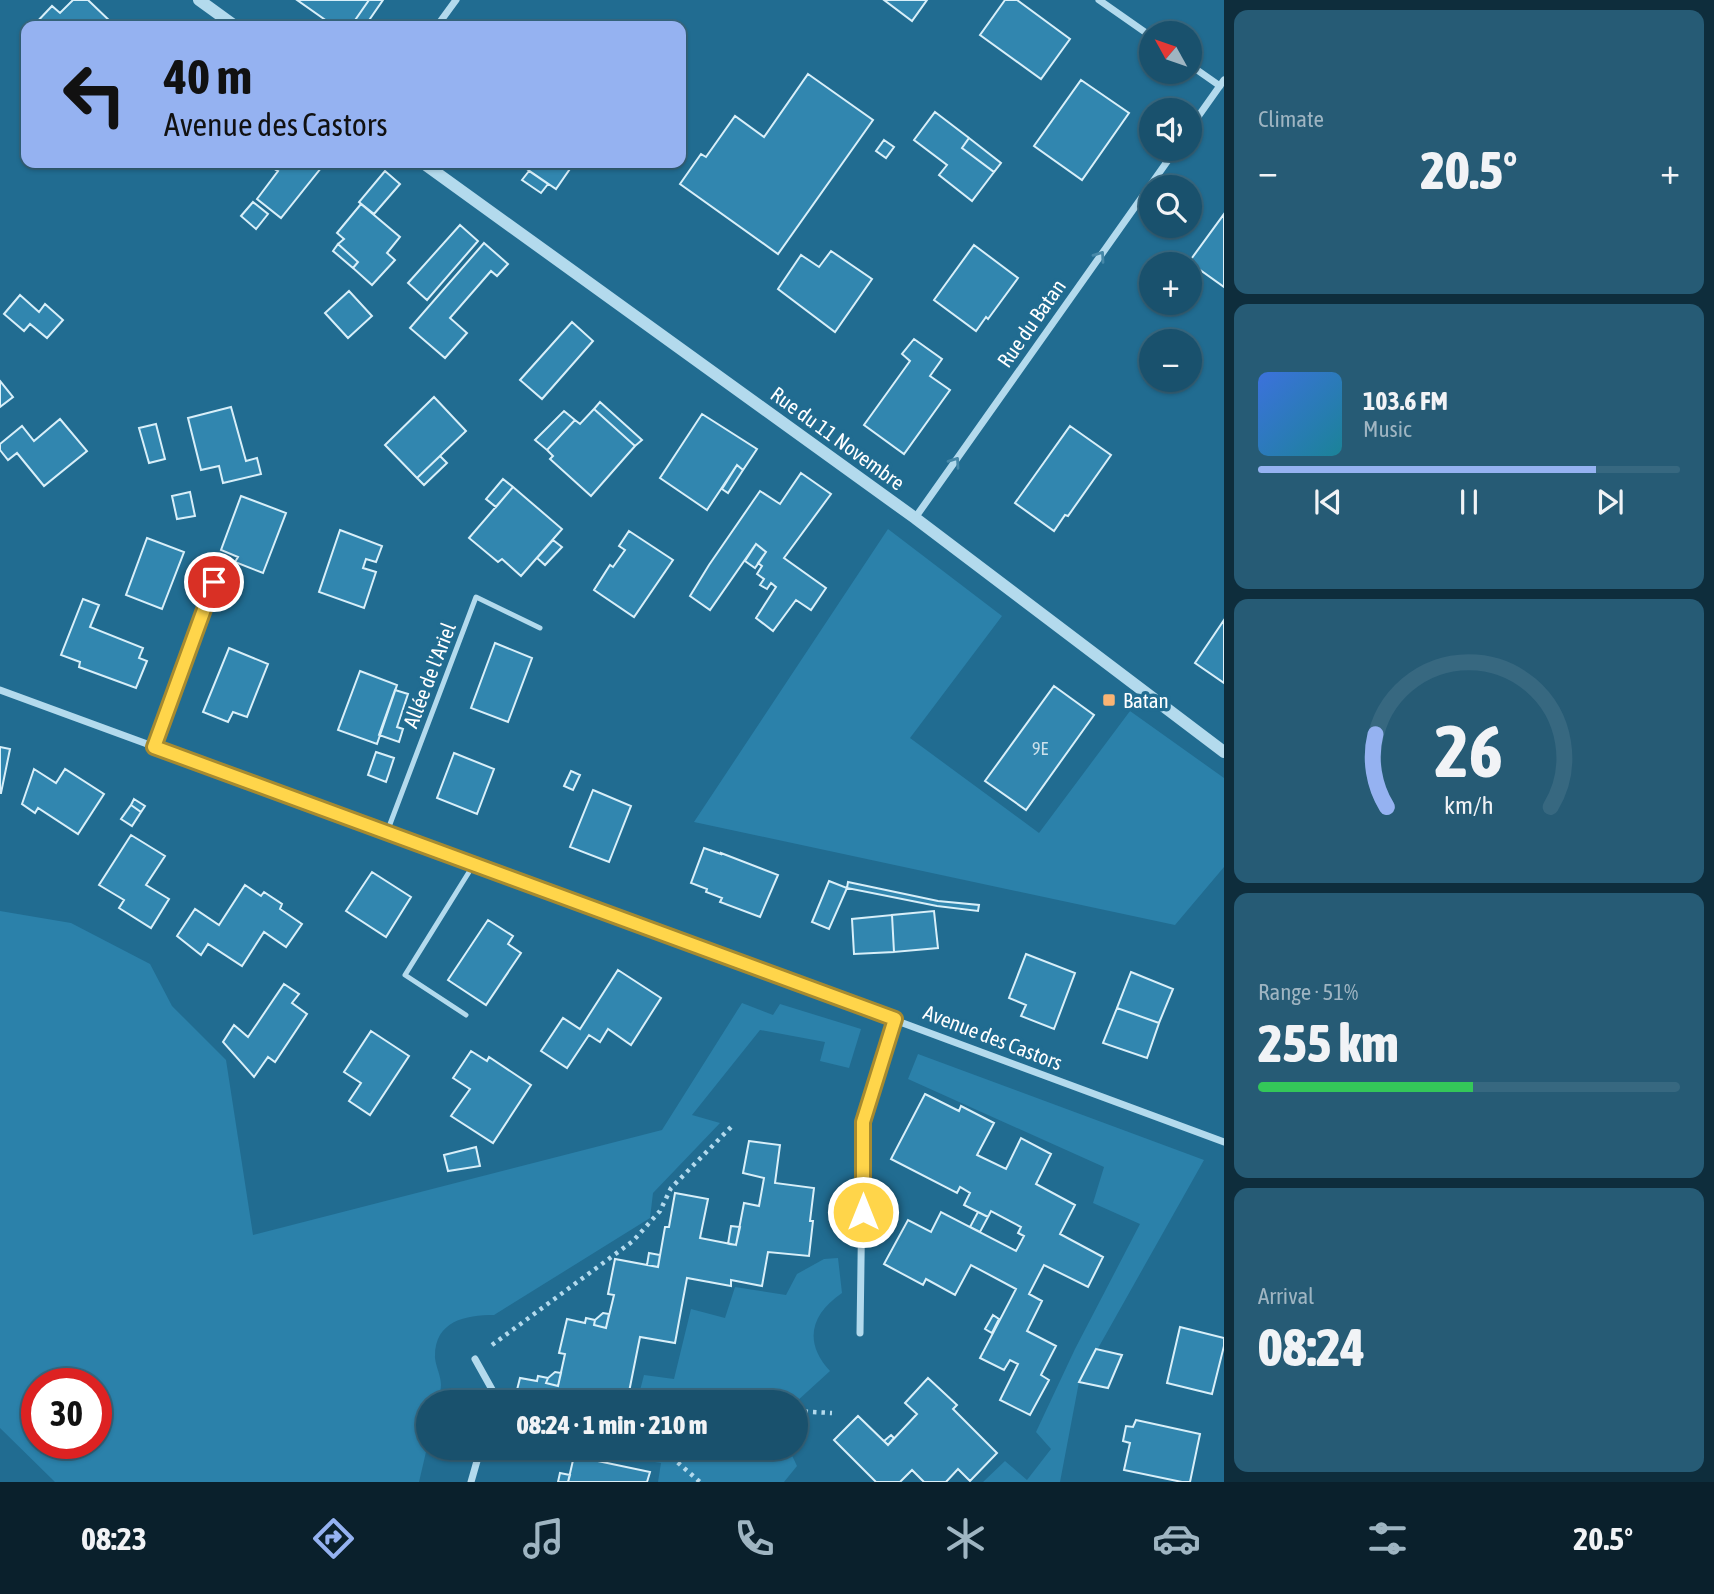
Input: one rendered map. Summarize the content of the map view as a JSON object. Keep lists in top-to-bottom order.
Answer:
{
  "streets": {
    "street": ["Rue du Batan", "Rue du 11 Novembre", "Avenue des Castors"],
    "lane": ["Allée de l'Ariel"]
  },
  "crossings": [
    ["Rue du Batan", "Rue du 11 Novembre"],
    ["Allée de l'Ariel", "Avenue des Castors"]
  ],
  "one_way": ["Rue du Batan"],
  "places": {
    "transit": ["Batan"]
  },
  "house_numbers": ["9E"],
  "north": "top left",
  "page": {
    "tile": [
      "Climate",
      ["Range · 51%", "255 km"],
      ["Arrival", "08:24"]
    ],
    "map_buttons": ["+", "−"],
    "turn": ["40 m", "Avenue des Castors"],
    "heat": ["−", "20.5°", "+"],
    "song": ["103.6 FM", "Music"],
    "limit": "30",
    "trip": "08:24 · 1 min · 210 m",
    "tabs": ["08:23", "20.5°"],
    "gauge": ["26", "km/h"]
  }
}
